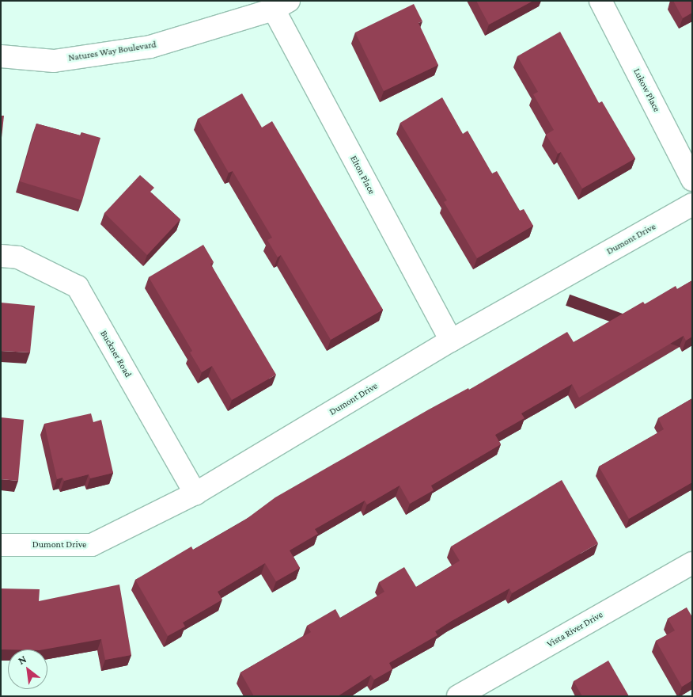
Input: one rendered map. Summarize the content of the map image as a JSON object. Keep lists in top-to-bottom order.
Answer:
{
  "streets": {
    "street": [
      "Natures Way Boulevard",
      "Lukow Place",
      "Elton Place",
      "Dumont Drive",
      "Buckner Road",
      "Vista River Drive"
    ]
  },
  "crossings": [
    ["Natures Way Boulevard", "Elton Place"],
    ["Elton Place", "Dumont Drive"],
    ["Dumont Drive", "Buckner Road"]
  ],
  "north": "top left"
}
